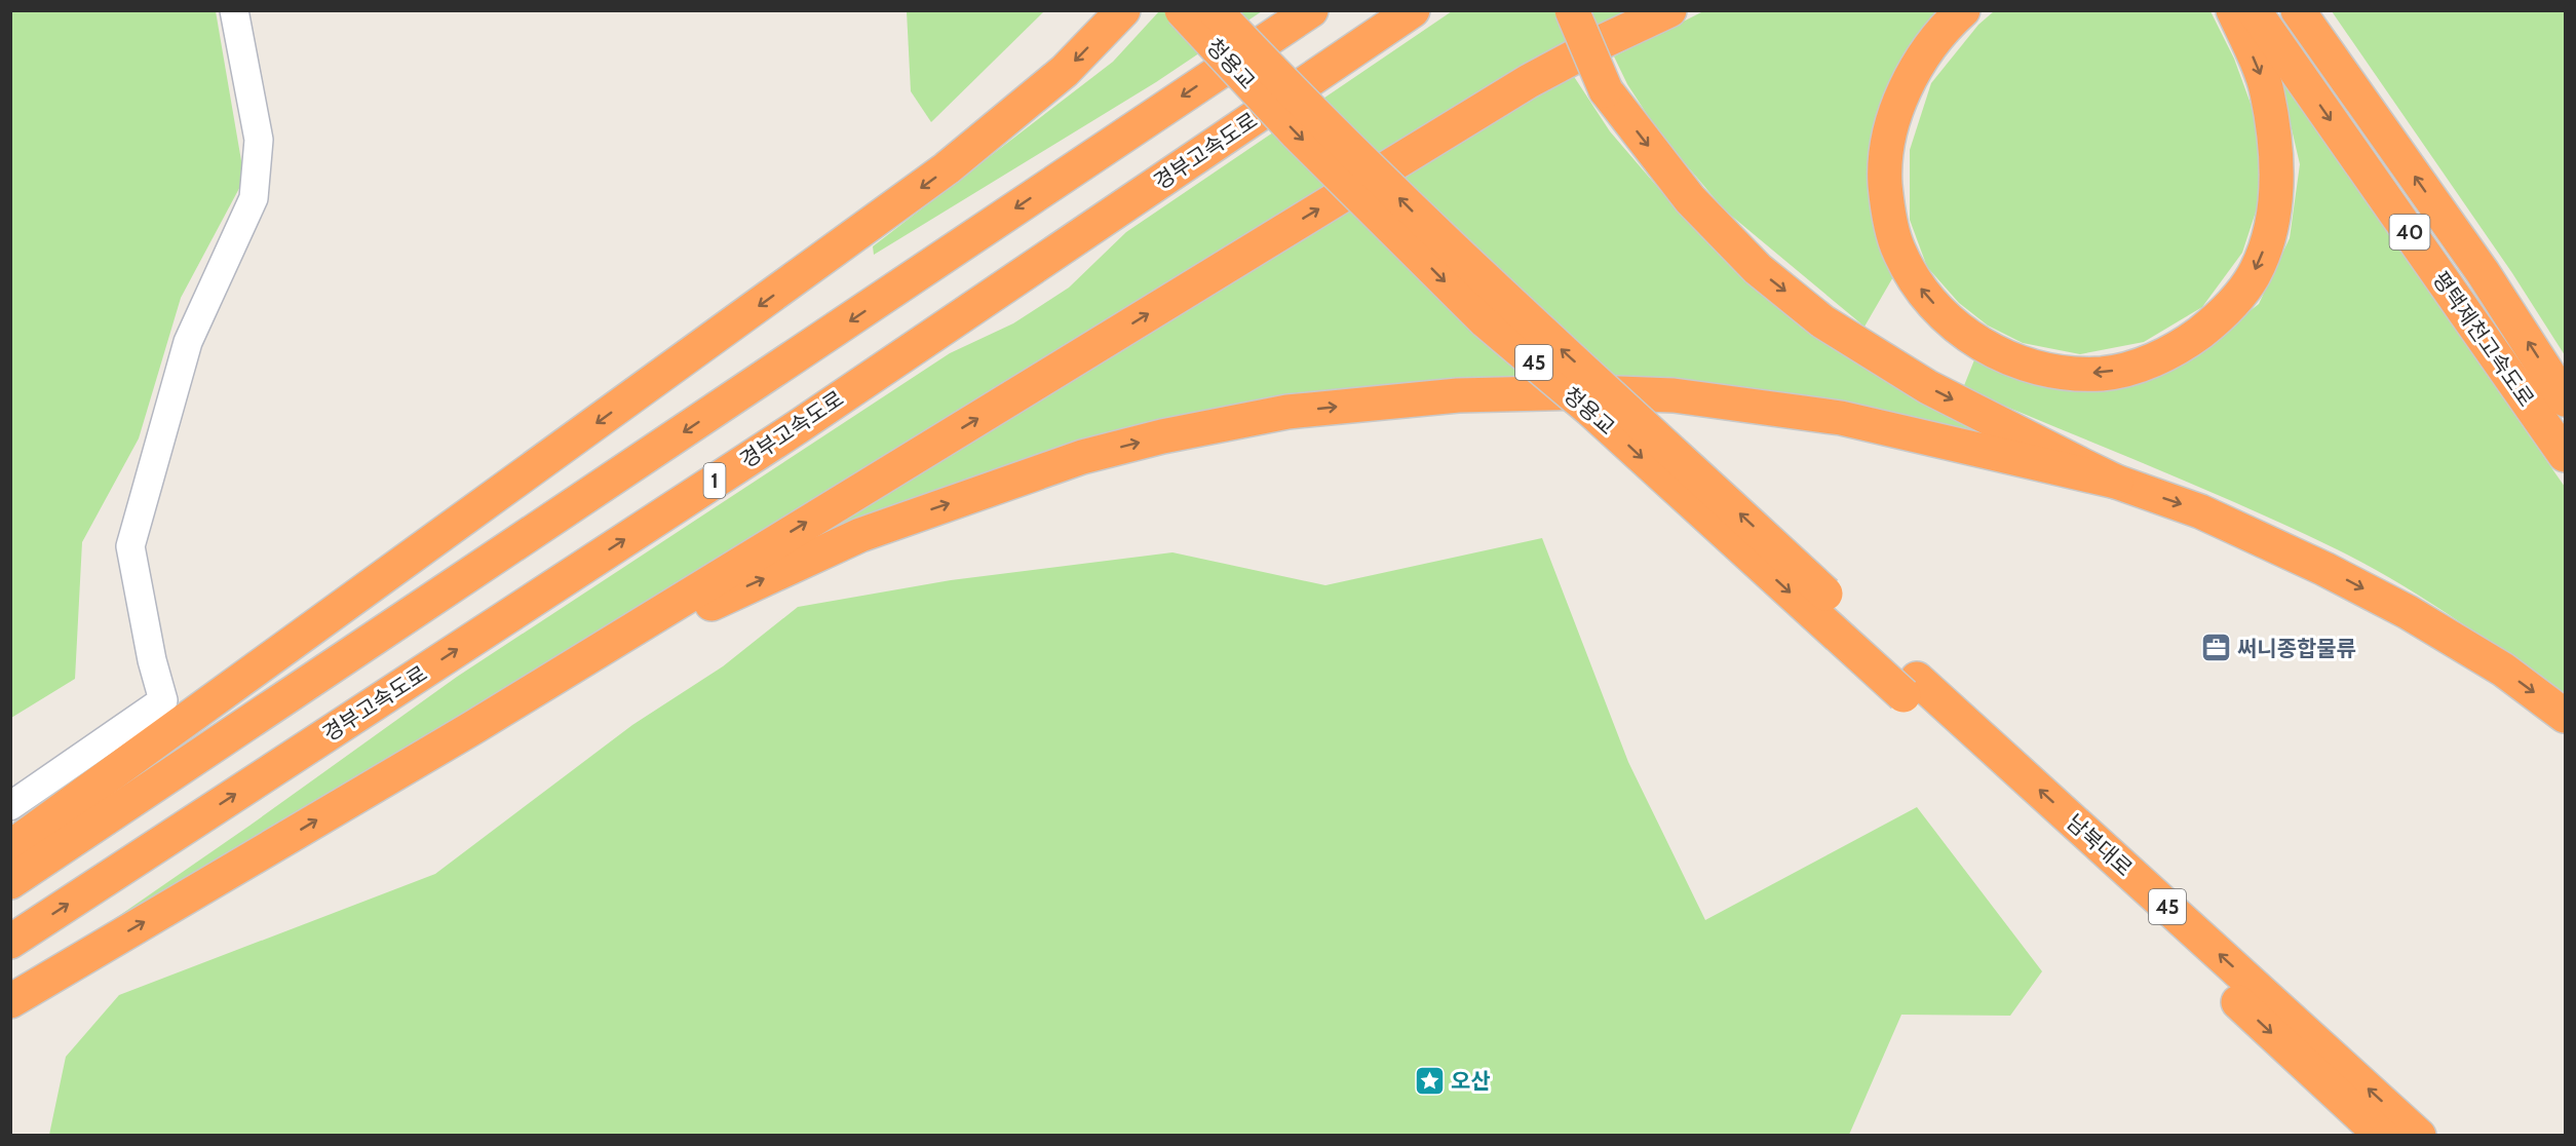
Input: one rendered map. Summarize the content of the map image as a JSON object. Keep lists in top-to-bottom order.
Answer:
{
  "streets": {
    "highway": [
      "청용교",
      "경부고속도로",
      "40",
      "평택제천고속도로",
      "45",
      "1",
      "남북대로"
    ]
  },
  "crossings": [
    ["청용교", "남북대로"]
  ],
  "places": {
    "office": ["써니종합물류"],
    "place": ["오산"]
  }
}
